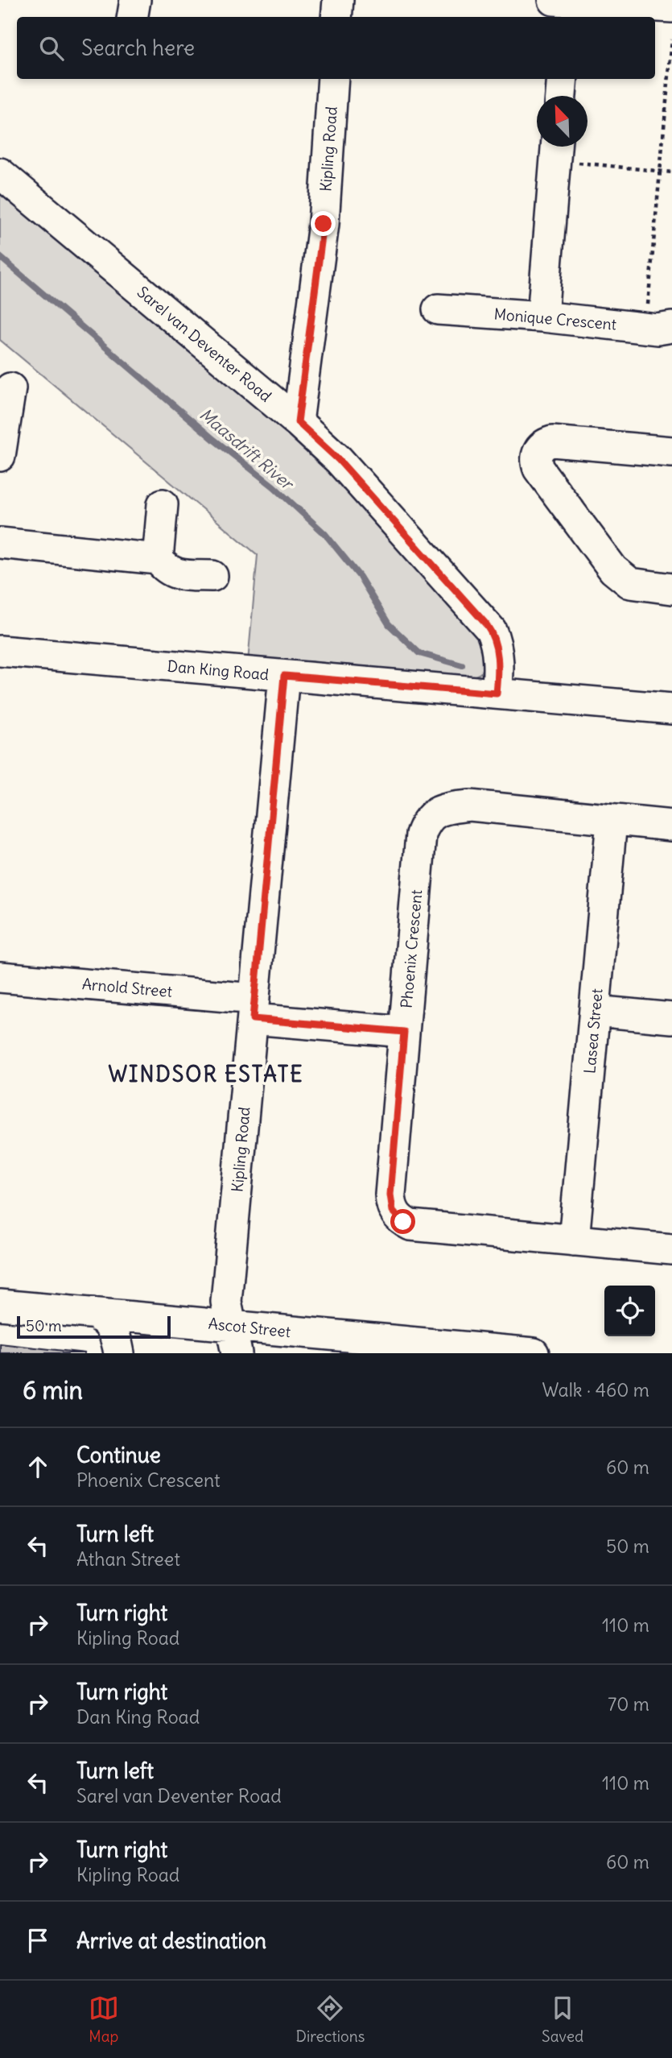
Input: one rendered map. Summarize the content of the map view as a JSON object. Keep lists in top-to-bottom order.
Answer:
{
  "streets": {
    "street": [
      "Kipling Road",
      "Monique Crescent",
      "Sarel van Deventer Road",
      "Dan King Road",
      "Phoenix Crescent",
      "Arnold Street",
      "Lasea Street",
      "Ascot Street"
    ]
  },
  "crossings": [
    ["Kipling Road", "Sarel van Deventer Road"],
    ["Kipling Road", "Dan King Road"],
    ["Kipling Road", "Arnold Street"],
    ["Kipling Road", "Ascot Street"],
    ["Sarel van Deventer Road", "Dan King Road"],
    ["Phoenix Crescent", "Arnold Street"],
    ["Phoenix Crescent", "Lasea Street"]
  ],
  "districts": ["WINDSOR ESTATE"],
  "water": ["Maasdrift River"],
  "scale_bar": "50 m",
  "north": "top left",
  "page": {
    "search": "Search here",
    "scale": "50 m",
    "heading": ["6 min", "Walk · 460 m"],
    "list": [
      ["Continue", "Phoenix Crescent", "60 m"],
      ["Turn left", "Athan Street", "50 m"],
      ["Turn right", "Kipling Road", "110 m"],
      ["Turn right", "Dan King Road", "70 m"],
      ["Turn left", "Sarel van Deventer Road", "110 m"],
      ["Turn right", "Kipling Road", "60 m"],
      "Arrive at destination"
    ],
    "nav": ["Map", "Directions", "Saved"]
  }
}
